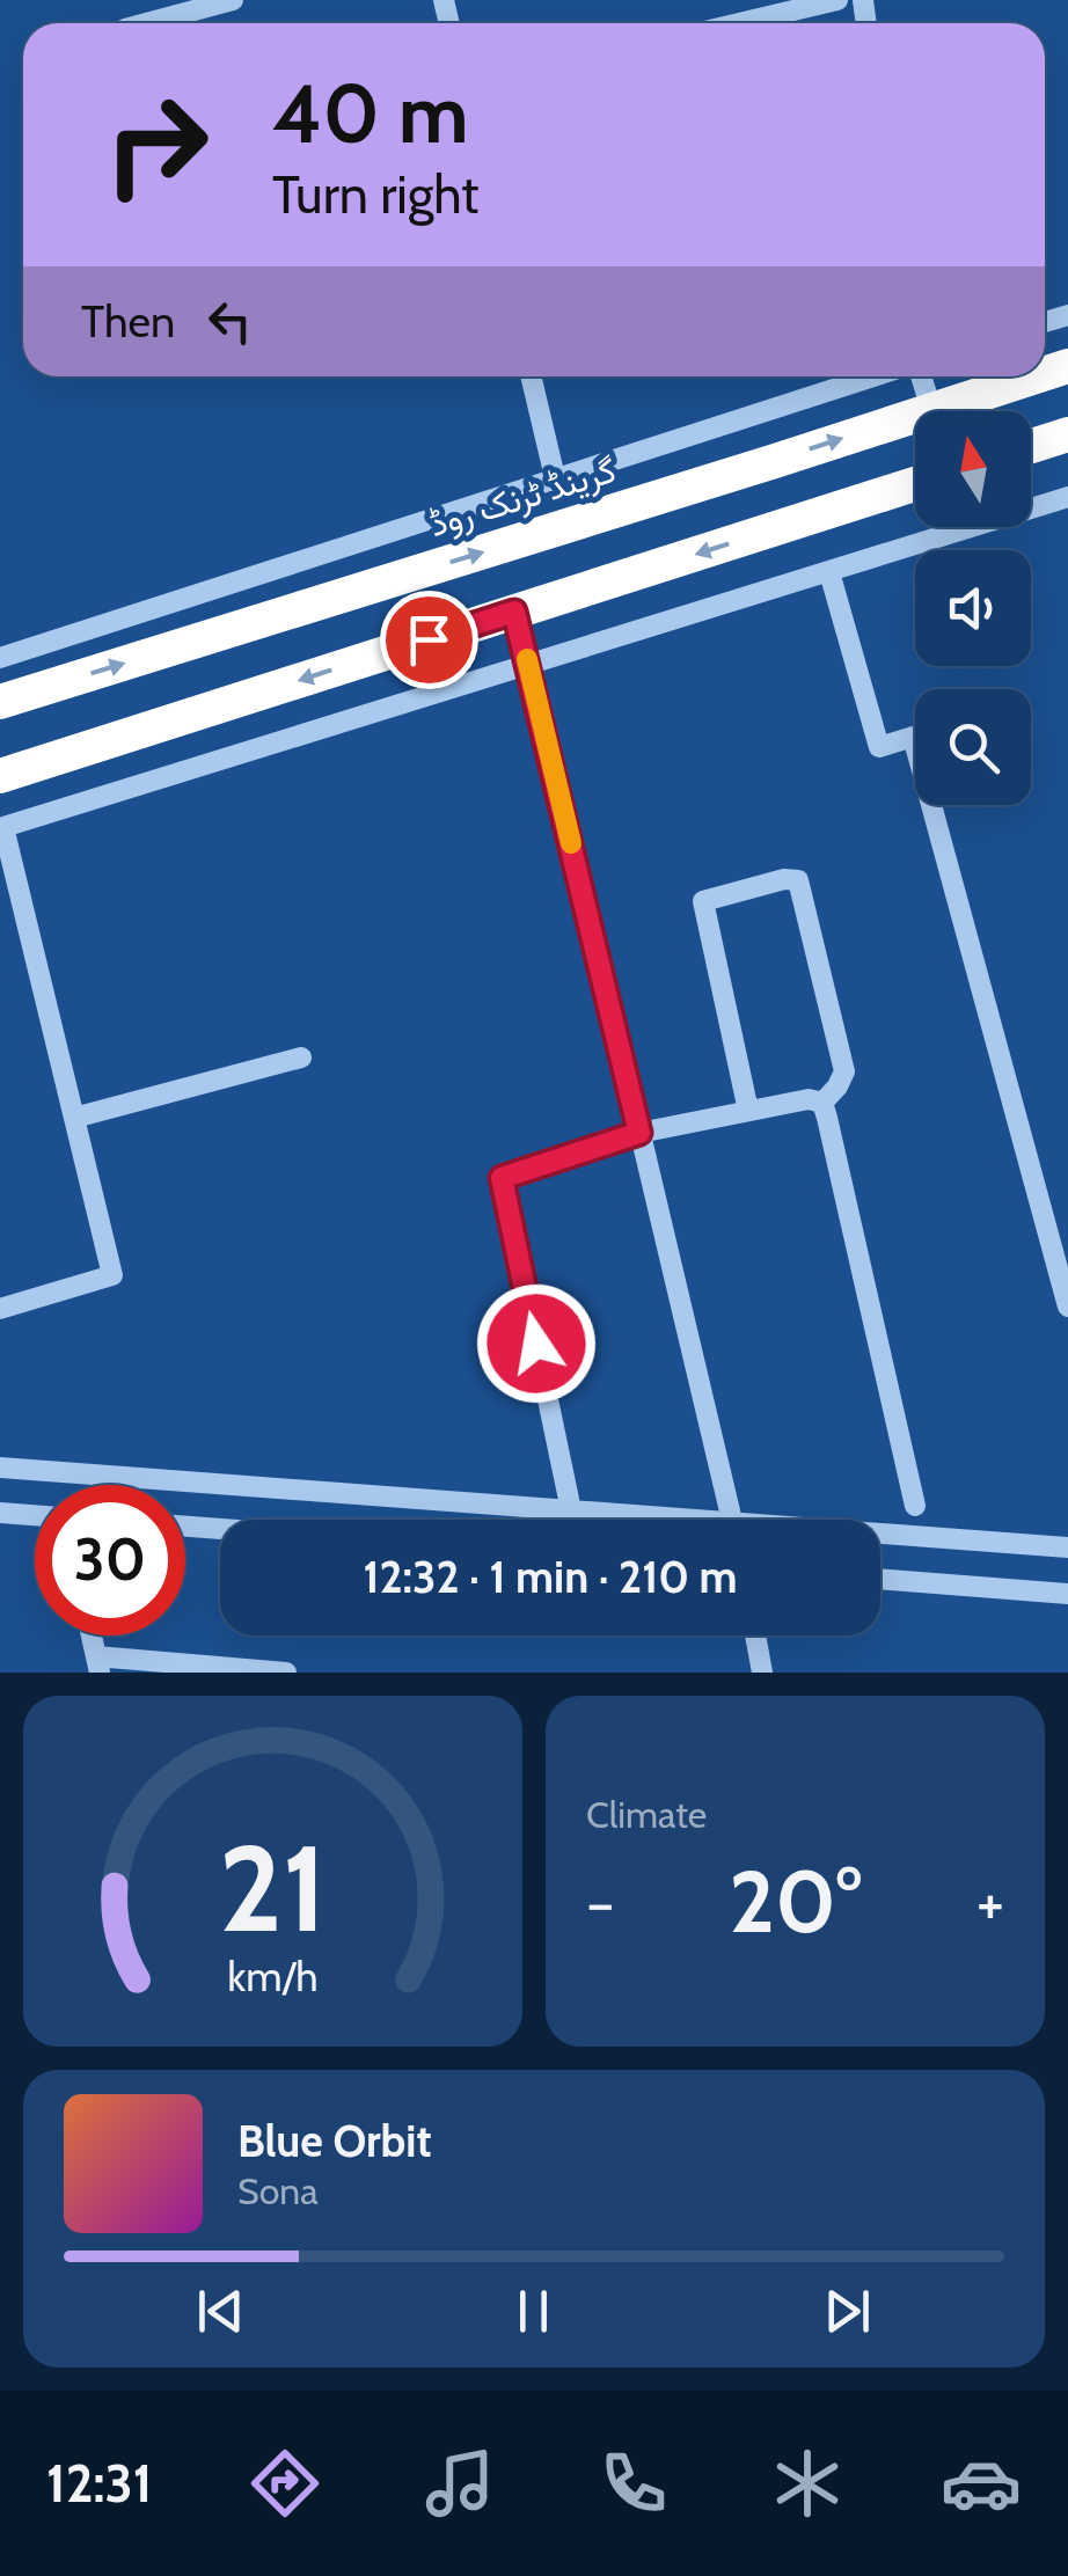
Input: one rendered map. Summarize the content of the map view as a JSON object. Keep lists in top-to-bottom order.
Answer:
{
  "streets": {
    "highway": ["گرینڈ ٹرنک روڈ"]
  },
  "north": "top",
  "page": {
    "turn": ["40 m", "Turn right"],
    "then": "Then",
    "limit": "30",
    "trip": "12:32 · 1 min · 210 m",
    "tile": "Climate",
    "heat": ["−", "20°", "+"],
    "song": ["Blue Orbit", "Sona"],
    "tabs": "12:31",
    "gauge": ["21", "km/h"]
  }
}
